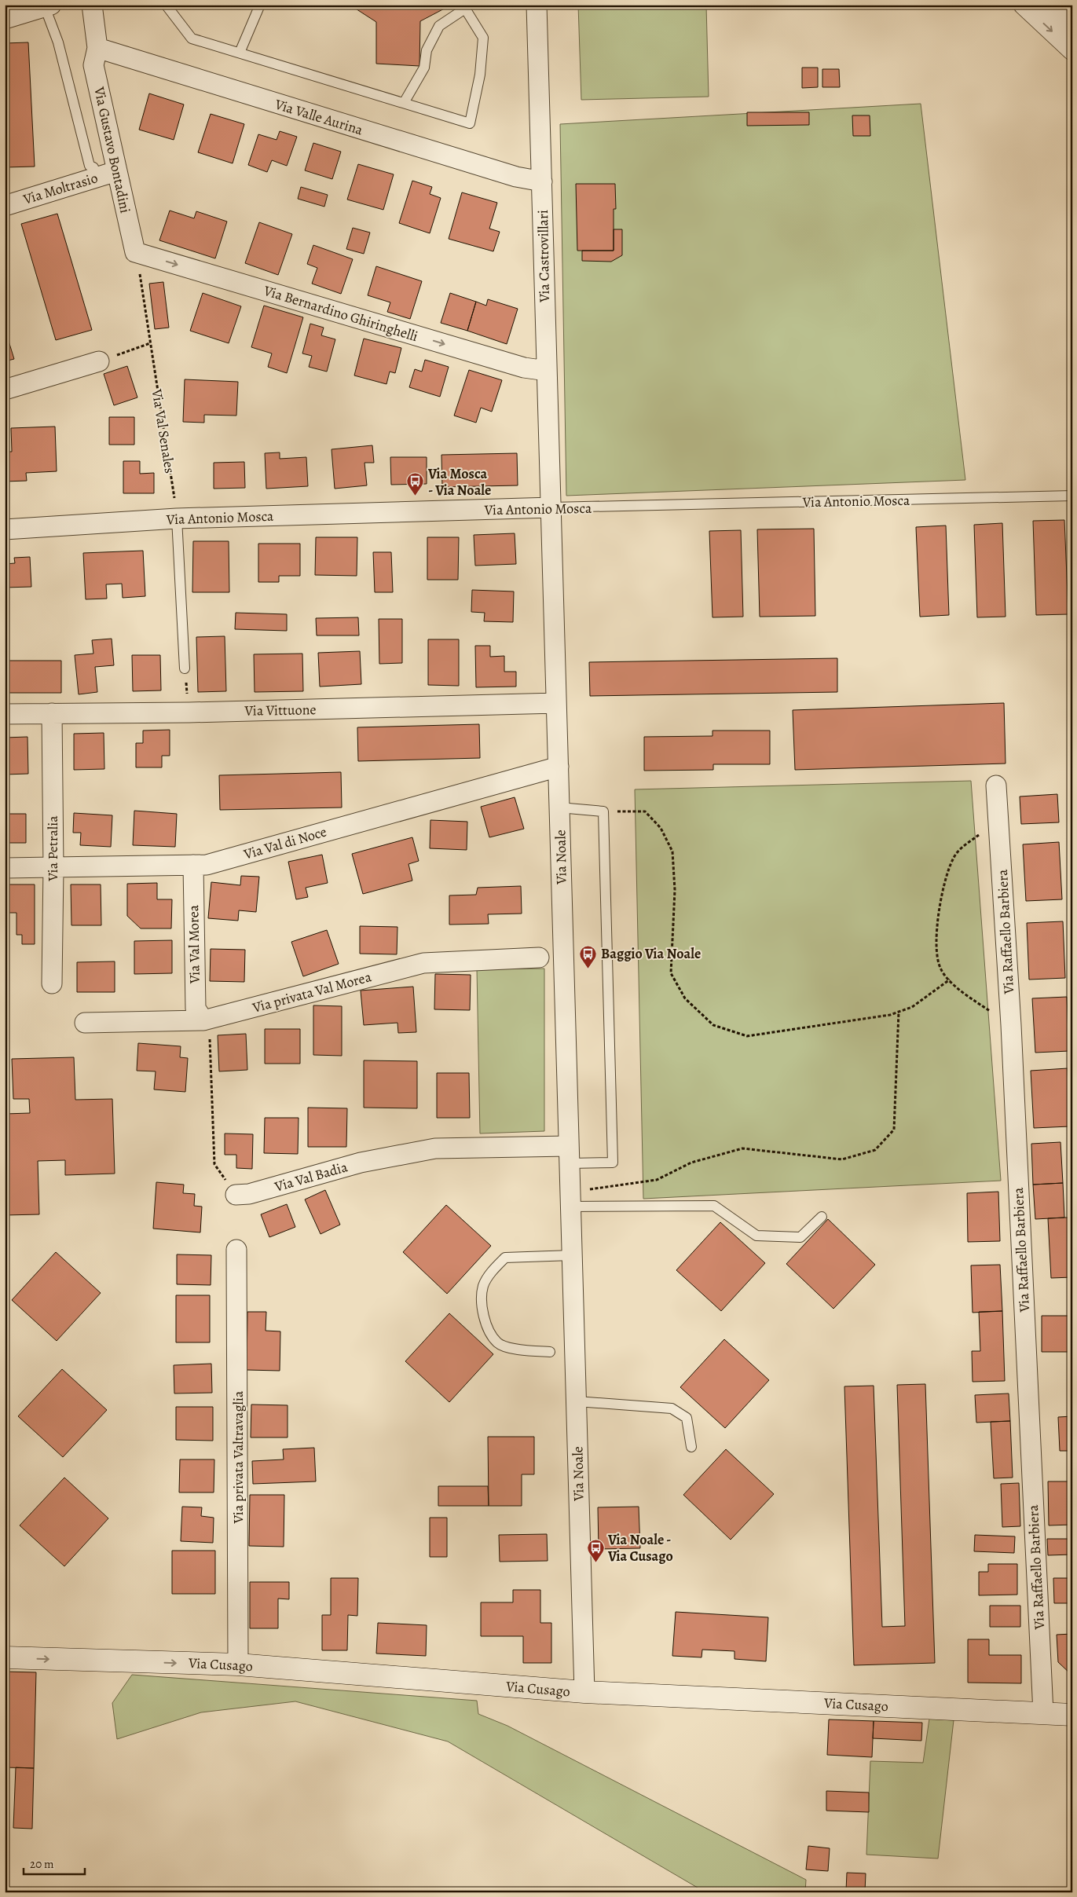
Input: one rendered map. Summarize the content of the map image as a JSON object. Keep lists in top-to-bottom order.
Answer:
{
  "streets": {
    "street": [
      "Via Valle Aurina",
      "Via Gustavo Bontadini",
      "Via Moltrasio",
      "Via Castrovillari",
      "Via Bernardino Ghiringhelli",
      "Via Antonio Mosca",
      "Via Vittuone",
      "Via Val di Noce",
      "Via Petralia",
      "Via Noale",
      "Via Raffaello Barbiera",
      "Via Val Morea",
      "Via privata Val Morea",
      "Via Val Badia",
      "Via privata Valtravaglia",
      "Via Cusago"
    ],
    "path": ["Via Val Senales"]
  },
  "crossings": [
    ["Via Valle Aurina", "Via Gustavo Bontadini"],
    ["Via Valle Aurina", "Via Castrovillari"],
    ["Via Gustavo Bontadini", "Via Moltrasio"],
    ["Via Gustavo Bontadini", "Via Bernardino Ghiringhelli"],
    ["Via Gustavo Bontadini", "Via Val Senales"],
    ["Via Castrovillari", "Via Bernardino Ghiringhelli"],
    ["Via Castrovillari", "Via Antonio Mosca"],
    ["Via Castrovillari", "Via Noale"],
    ["Via Bernardino Ghiringhelli", "Via Val Senales"],
    ["Via Val Senales", "Via Antonio Mosca"],
    ["Via Antonio Mosca", "Via Noale"],
    ["Via Vittuone", "Via Petralia"],
    ["Via Vittuone", "Via Noale"],
    ["Via Val di Noce", "Via Petralia"],
    ["Via Val di Noce", "Via Noale"],
    ["Via Val di Noce", "Via Val Morea"],
    ["Via Noale", "Via Val Badia"],
    ["Via Noale", "Via Cusago"],
    ["Via Raffaello Barbiera", "Via Cusago"],
    ["Via Val Morea", "Via privata Val Morea"],
    ["Via privata Valtravaglia", "Via Cusago"]
  ],
  "one_way": ["Via Bernardino Ghiringhelli"],
  "places": {
    "bus stop": ["Via Mosca - Via Noale", "Baggio Via Noale", "Via Noale - Via Cusago"]
  },
  "scale_bar": "20 m"
}
